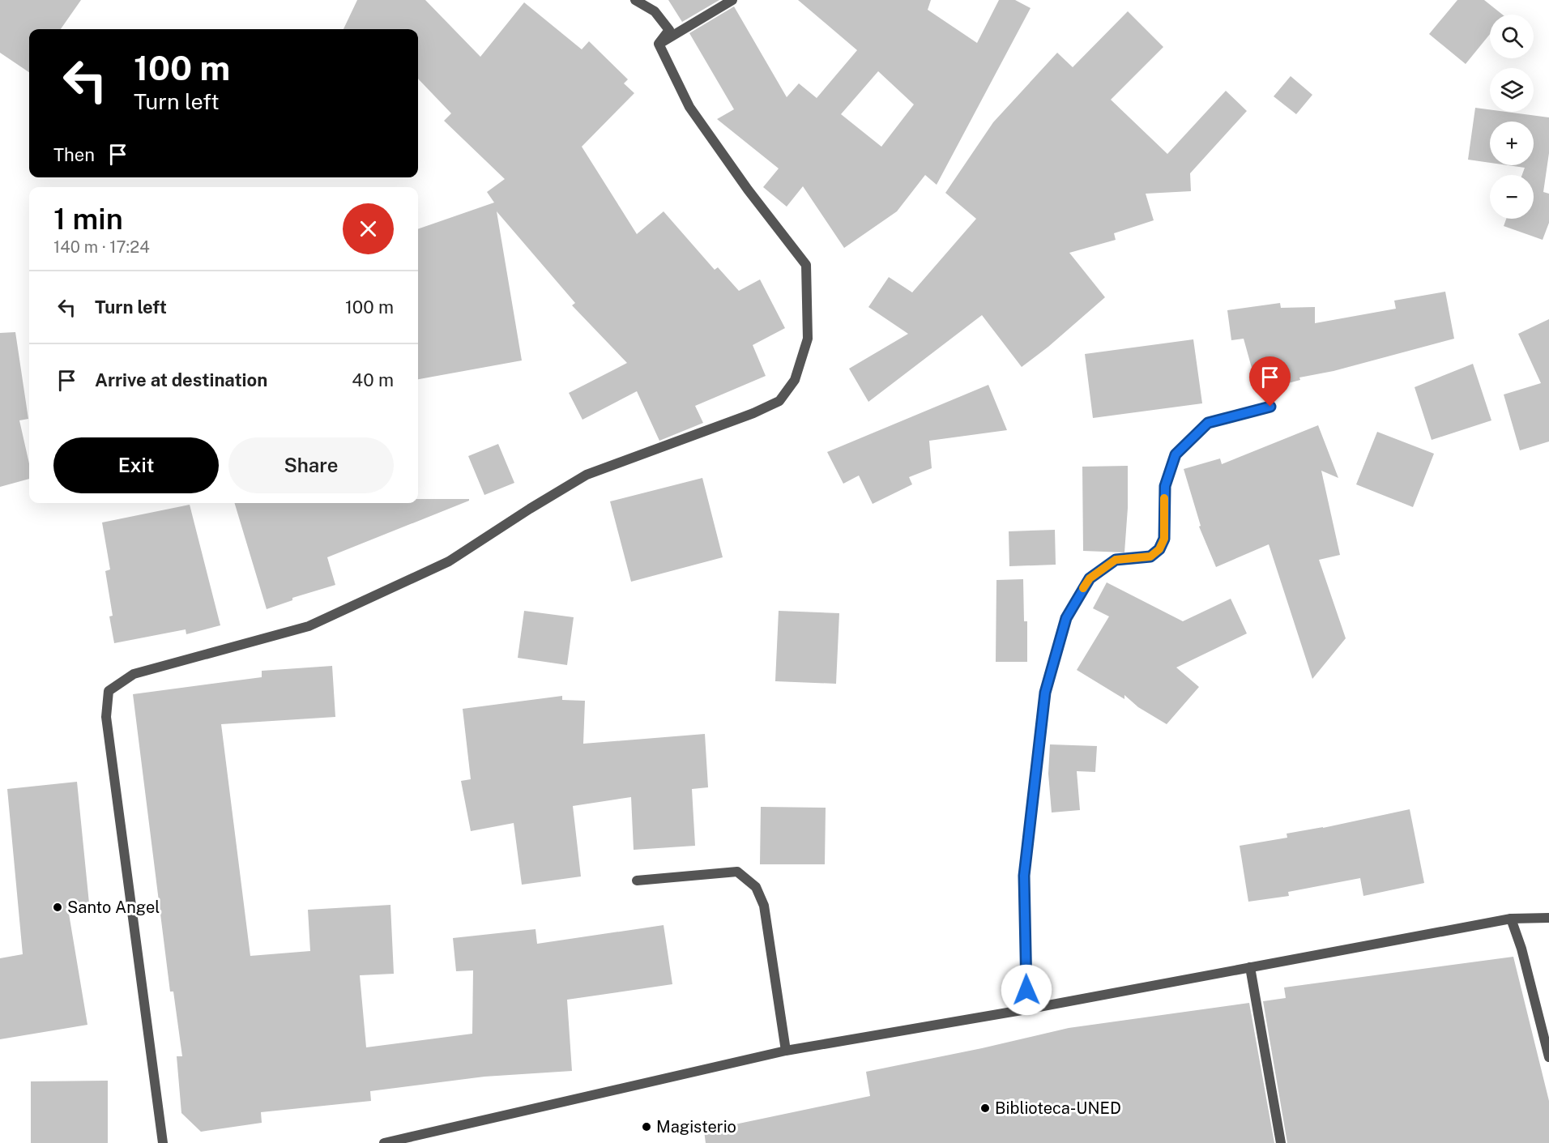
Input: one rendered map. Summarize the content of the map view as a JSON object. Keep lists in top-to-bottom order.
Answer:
{
  "places": ["Santo Angel", "Biblioteca-UNED", "Magisterio"],
  "page": {
    "map_buttons": ["+", "−"],
    "turn": ["100 m", "Turn left"],
    "then": "Then",
    "heading": ["1 min", "140 m · 17:24"],
    "list": [
      {
        "name": "Turn left",
        "value": "100 m"
      },
      {
        "name": "Arrive at destination",
        "value": "40 m"
      }
    ],
    "buttons": ["Exit", "Share"]
  }
}
